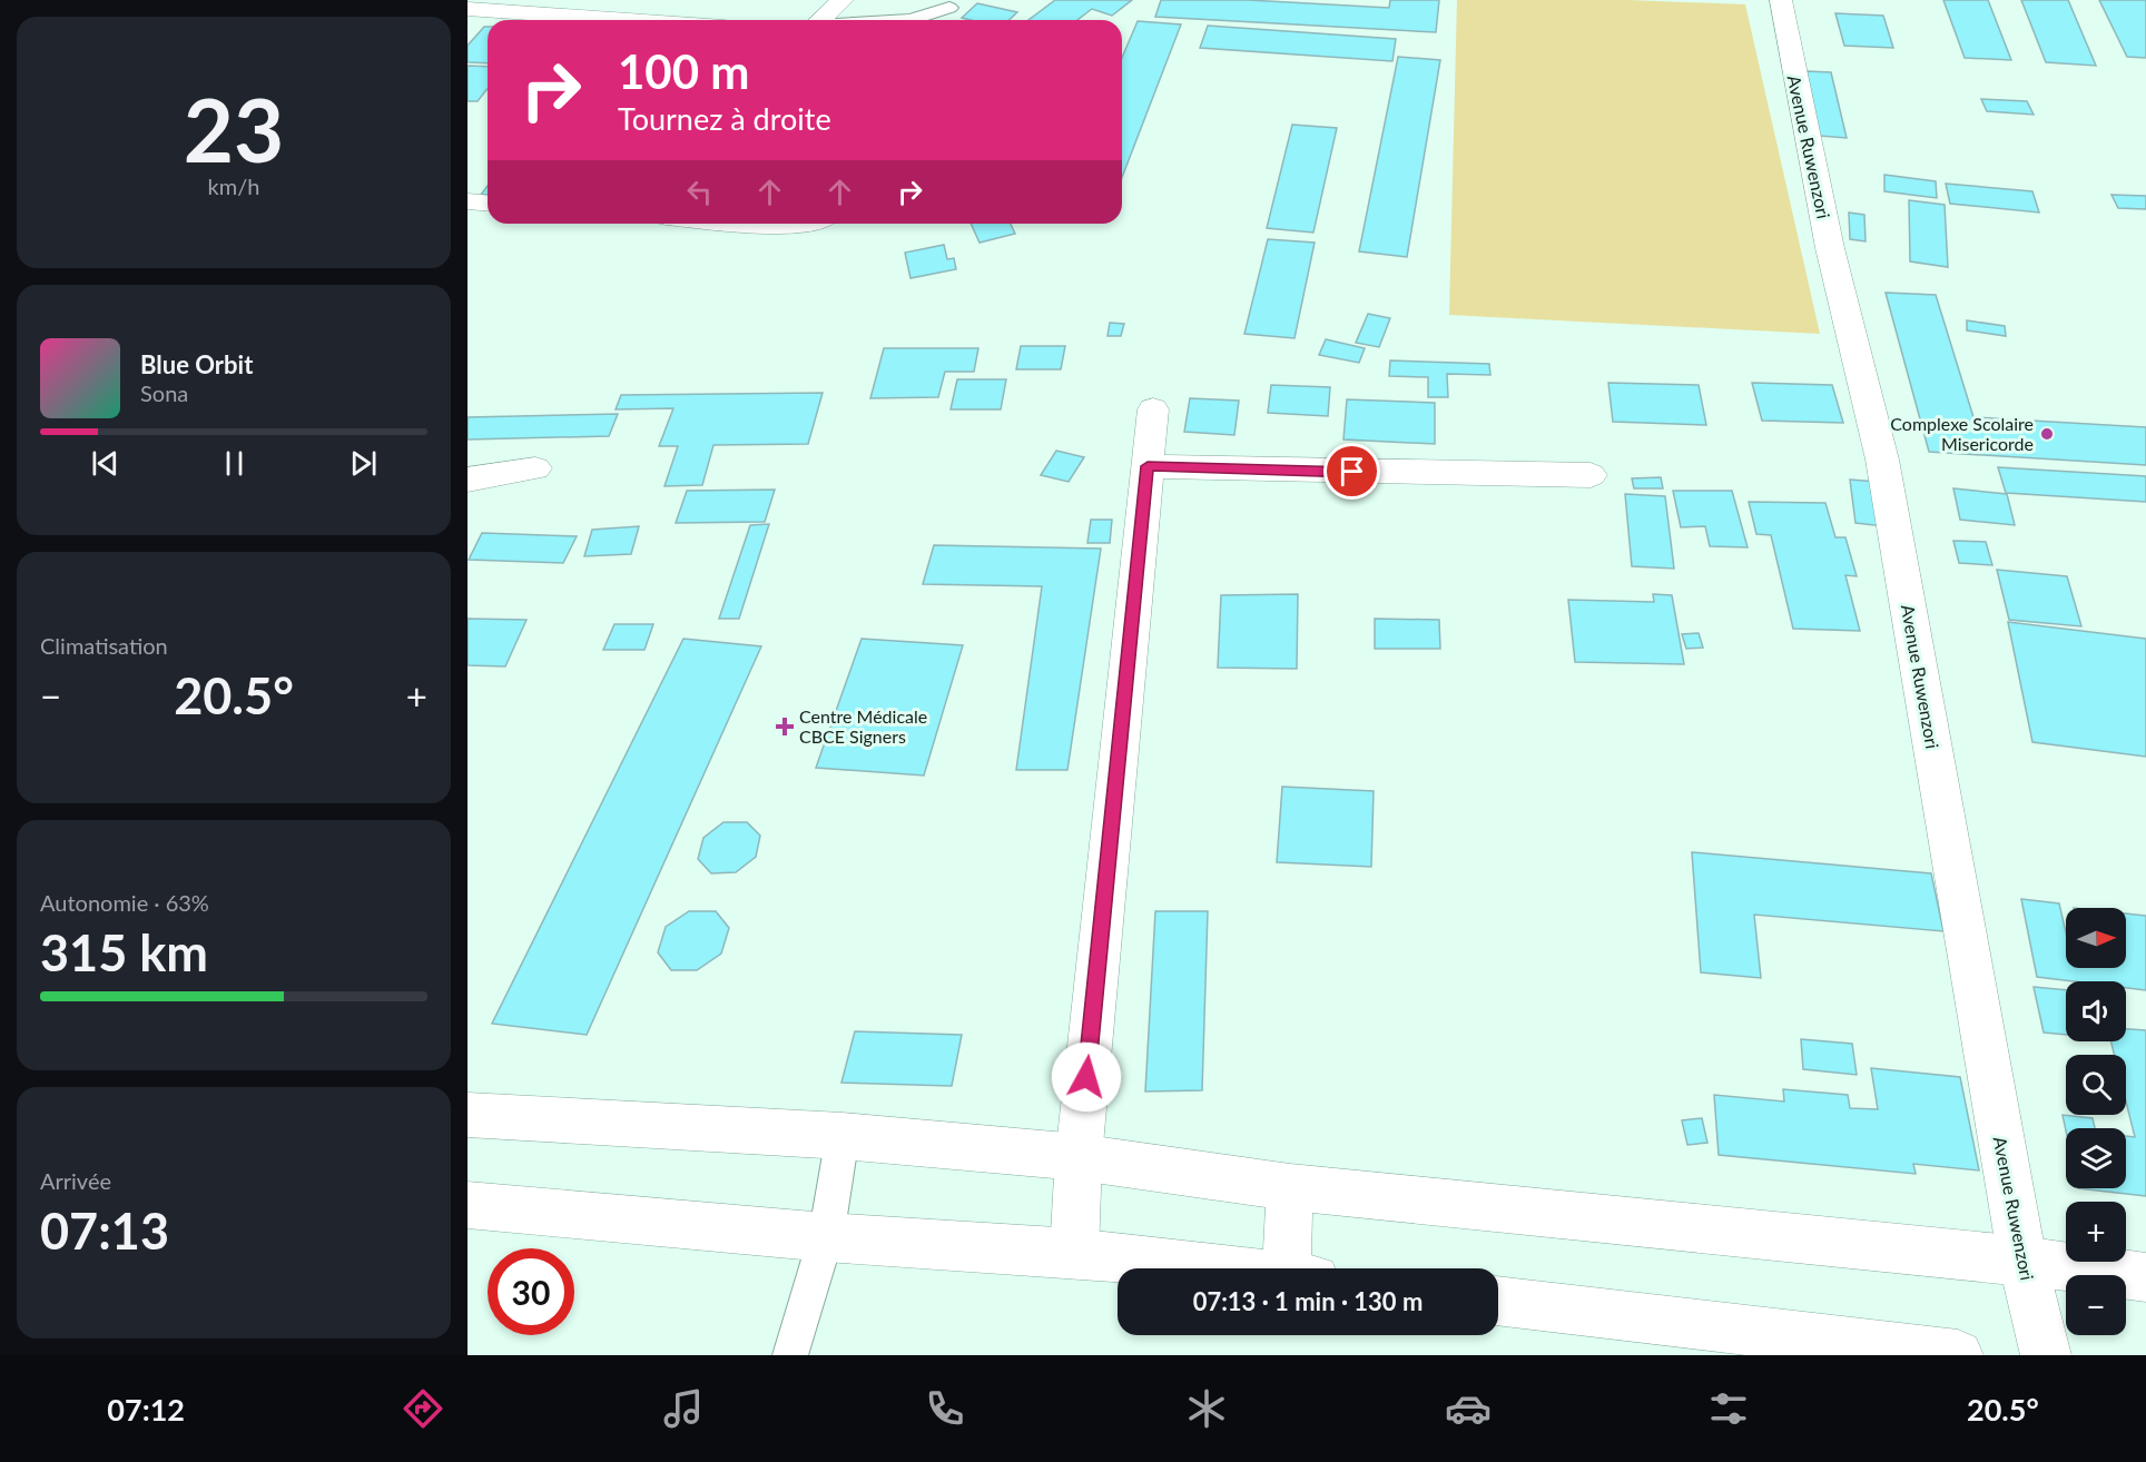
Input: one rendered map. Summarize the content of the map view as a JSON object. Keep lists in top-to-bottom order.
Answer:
{
  "streets": {
    "street": ["Avenue Ruwenzori"]
  },
  "places": {
    "other": ["Complexe Scolaire Misericorde"],
    "health": ["Centre Médicale CBCE Signers"]
  },
  "north": "right",
  "page": {
    "tile": [
      ["23", "km/h"],
      "Climatisation",
      ["Autonomie · 63%", "315 km"],
      ["Arrivée", "07:13"]
    ],
    "turn": ["100 m", "Tournez à droite"],
    "song": ["Blue Orbit", "Sona"],
    "heat": ["−", "20.5°", "+"],
    "map_buttons": ["+", "−"],
    "limit": "30",
    "trip": "07:13 · 1 min · 130 m",
    "tabs": ["07:12", "20.5°"]
  }
}
